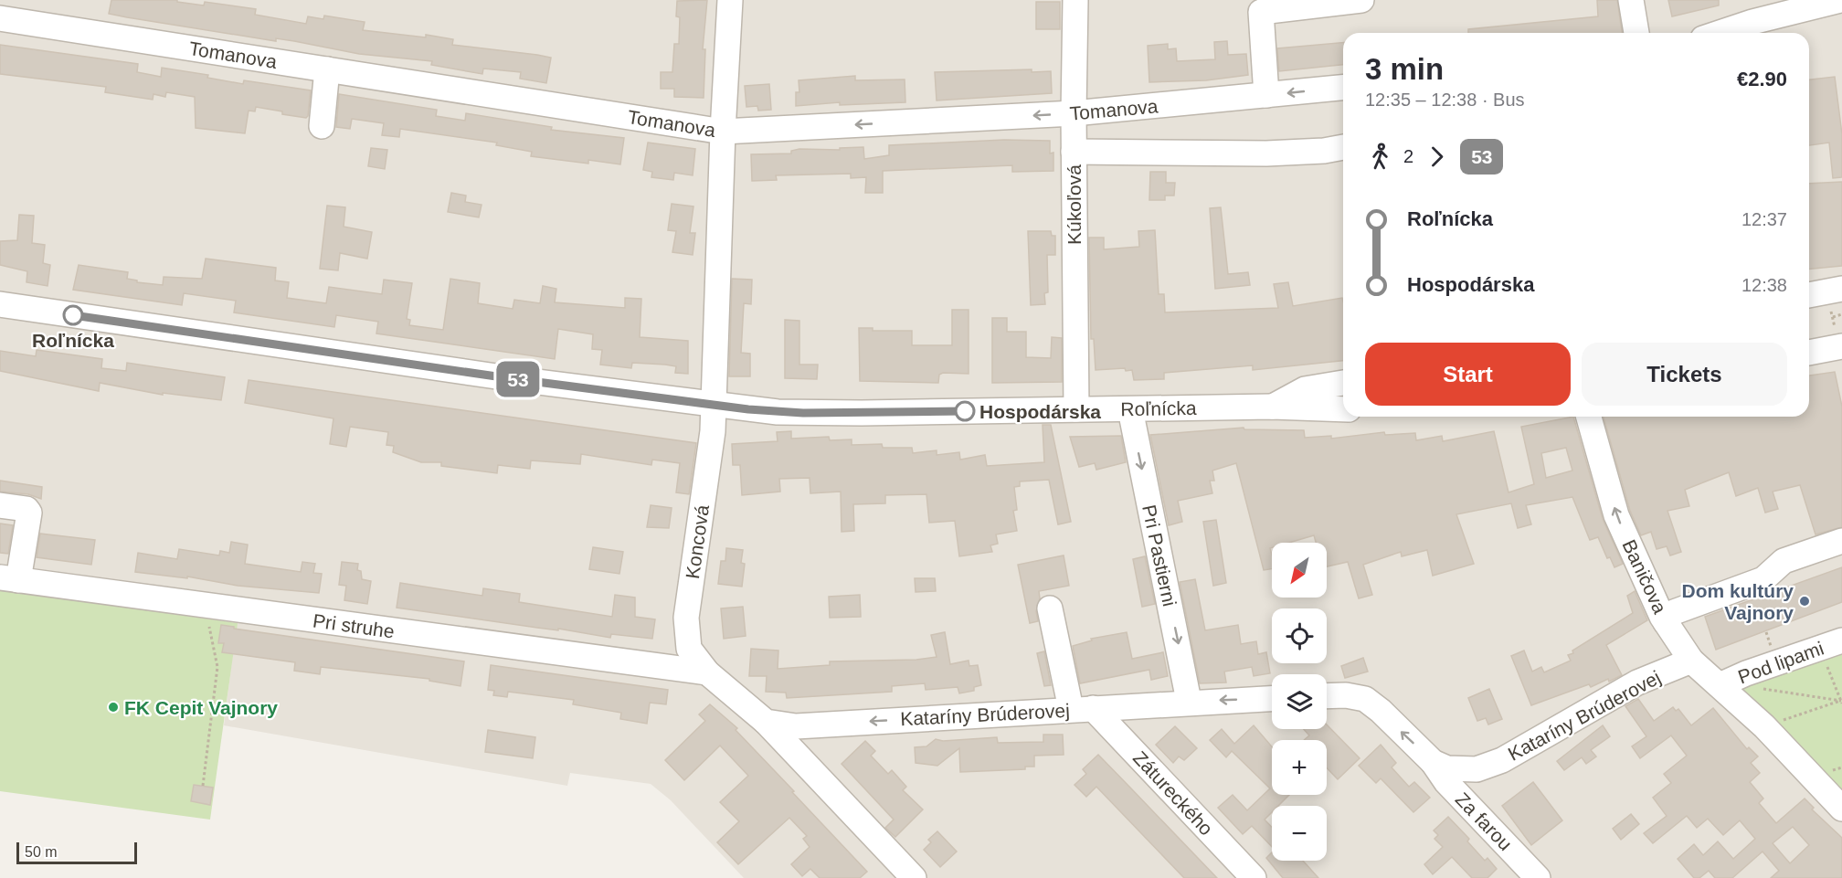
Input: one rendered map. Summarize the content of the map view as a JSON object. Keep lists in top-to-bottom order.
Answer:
{
  "streets": {
    "street": [
      "Tomanova",
      "Kúkoľová",
      "Roľnícka",
      "Koncová",
      "Pri Pastierni",
      "Baničova",
      "Pri struhe",
      "Pod lipami",
      "Kataríny Brúderovej",
      "Zátureckého",
      "Za farou"
    ]
  },
  "crossings": [
    ["Tomanova", "Kúkoľová"],
    ["Kúkoľová", "Roľnícka"],
    ["Roľnícka", "Koncová"],
    ["Roľnícka", "Pri Pastierni"],
    ["Koncová", "Pri struhe"],
    ["Pri Pastierni", "Kataríny Brúderovej"],
    ["Baničova", "Pod lipami"],
    ["Baničova", "Kataríny Brúderovej"],
    ["Kataríny Brúderovej", "Zátureckého"],
    ["Kataríny Brúderovej", "Za farou"]
  ],
  "one_way": ["Baničova", "Kataríny Brúderovej"],
  "places": [
    "Roľnícka",
    "Hospodárska",
    "Dom kultúry Vajnory",
    "FK Cepit Vajnory"
  ],
  "lines": ["bus line 53"],
  "scale_bar": "50 m",
  "north": "bottom left",
  "page": {
    "on_map": "53",
    "heading": ["3 min", "12:35 – 12:38 · Bus", "€2.90"],
    "legs": ["2", "53"],
    "list": [
      {
        "name": "Roľnícka",
        "value": "12:37"
      },
      {
        "name": "Hospodárska",
        "value": "12:38"
      }
    ],
    "buttons": ["Start", "Tickets"],
    "map_buttons": ["+", "−"],
    "scale": "50 m"
  }
}
